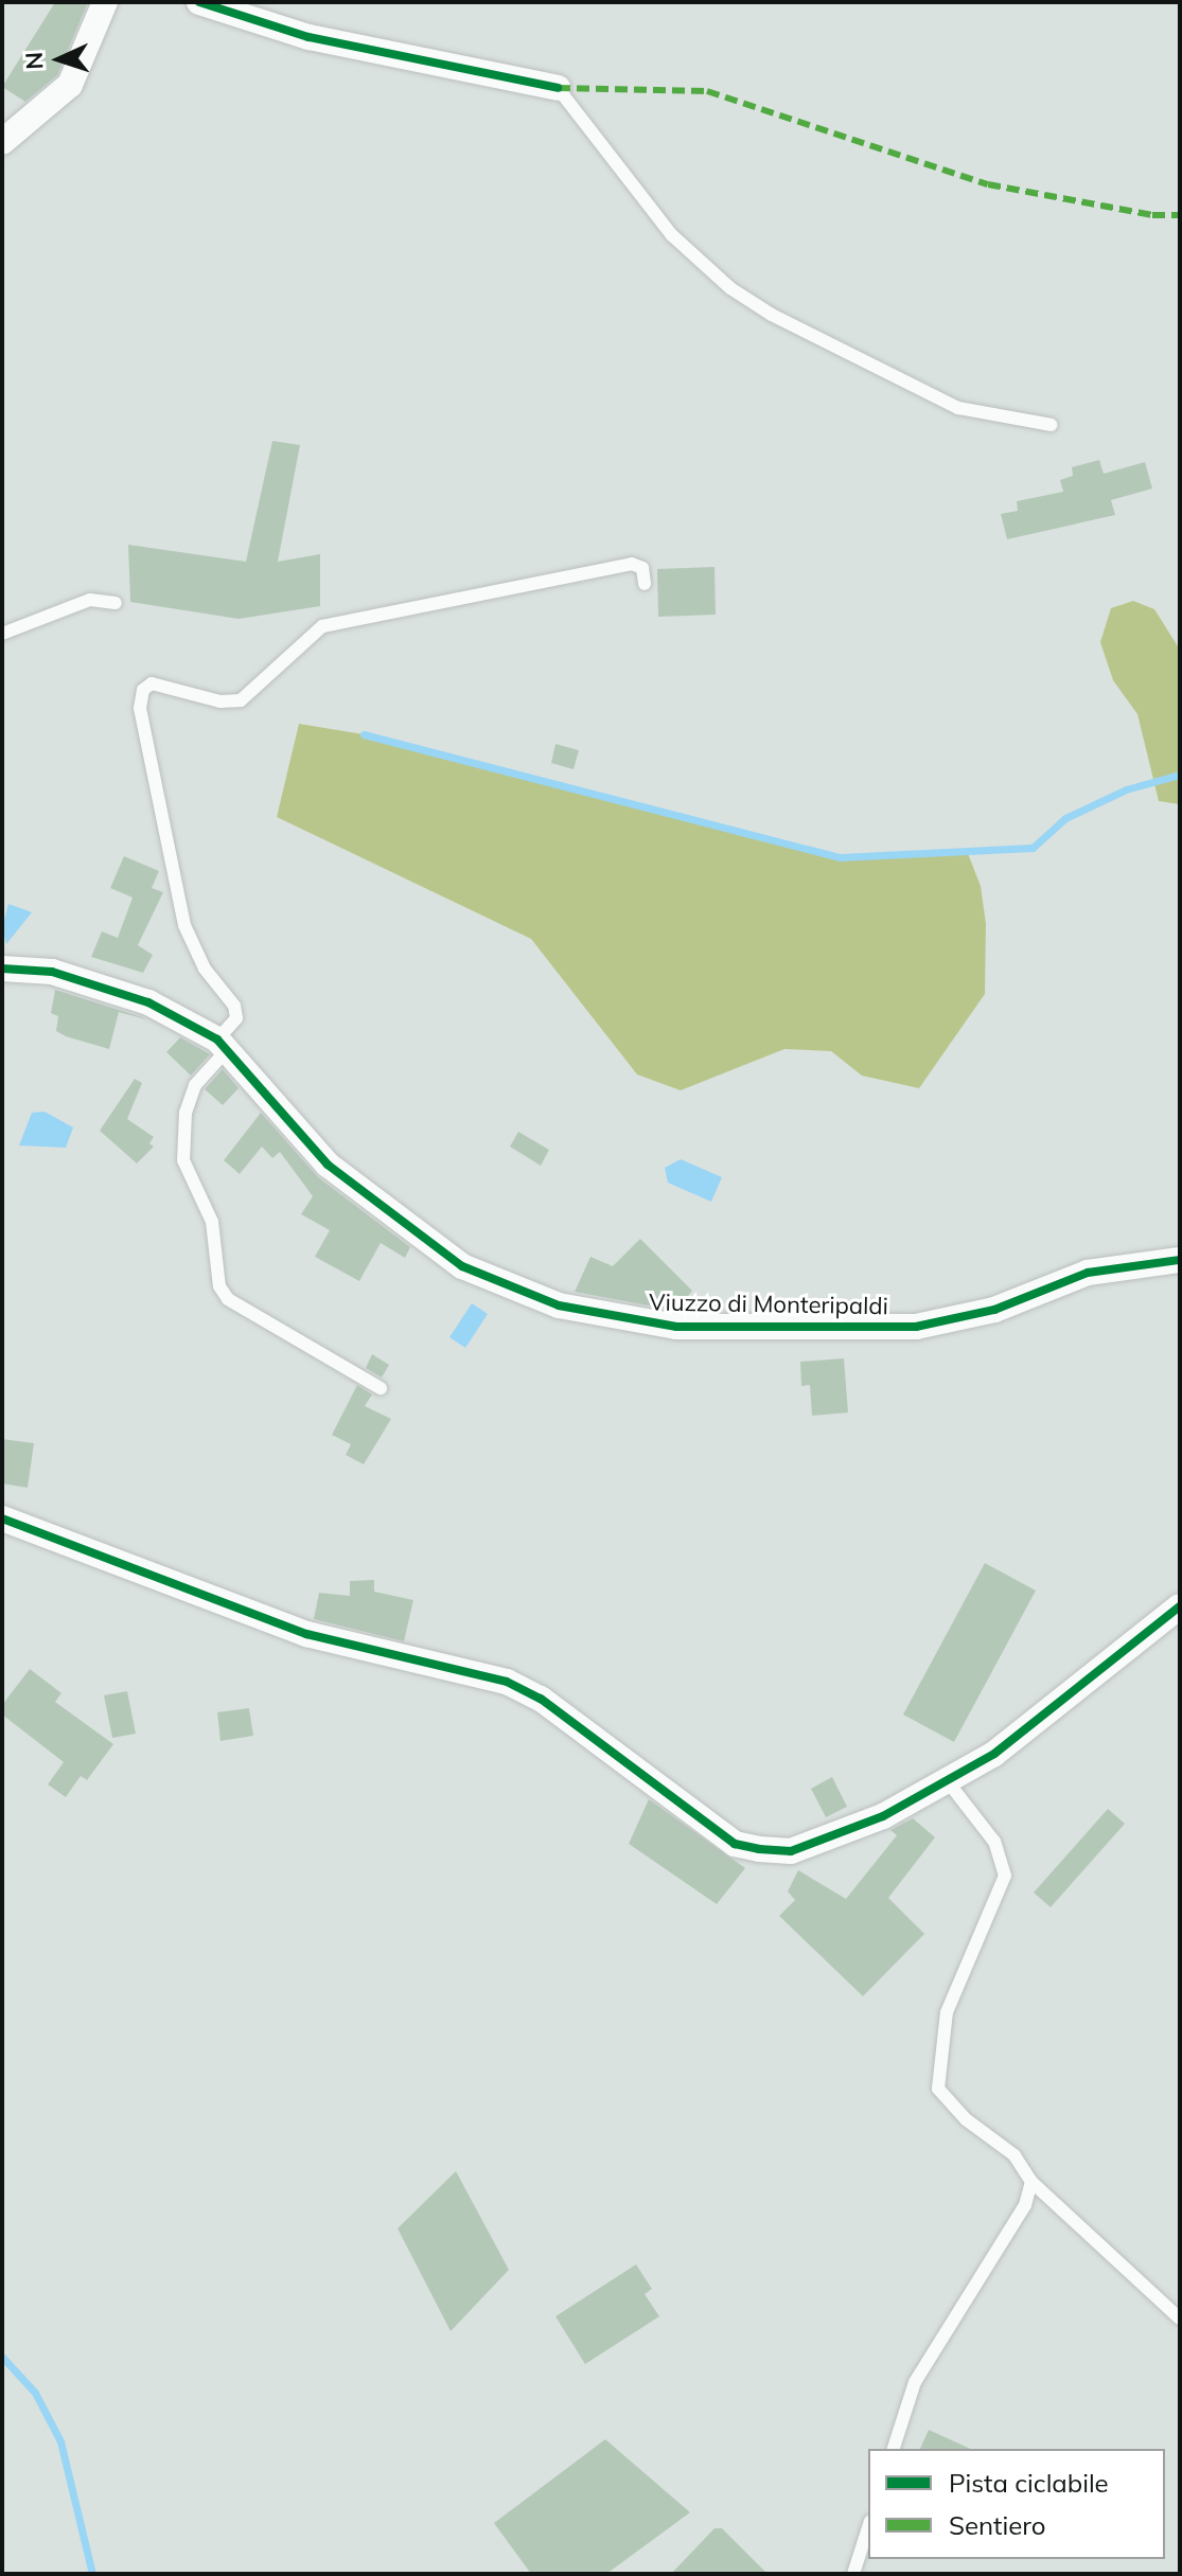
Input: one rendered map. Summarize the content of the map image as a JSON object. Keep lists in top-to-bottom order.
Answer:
{
  "streets": {
    "street": ["Viuzzo di Monteripaldi"]
  },
  "legend": ["Pista ciclabile", "Sentiero"],
  "north": "left"
}
